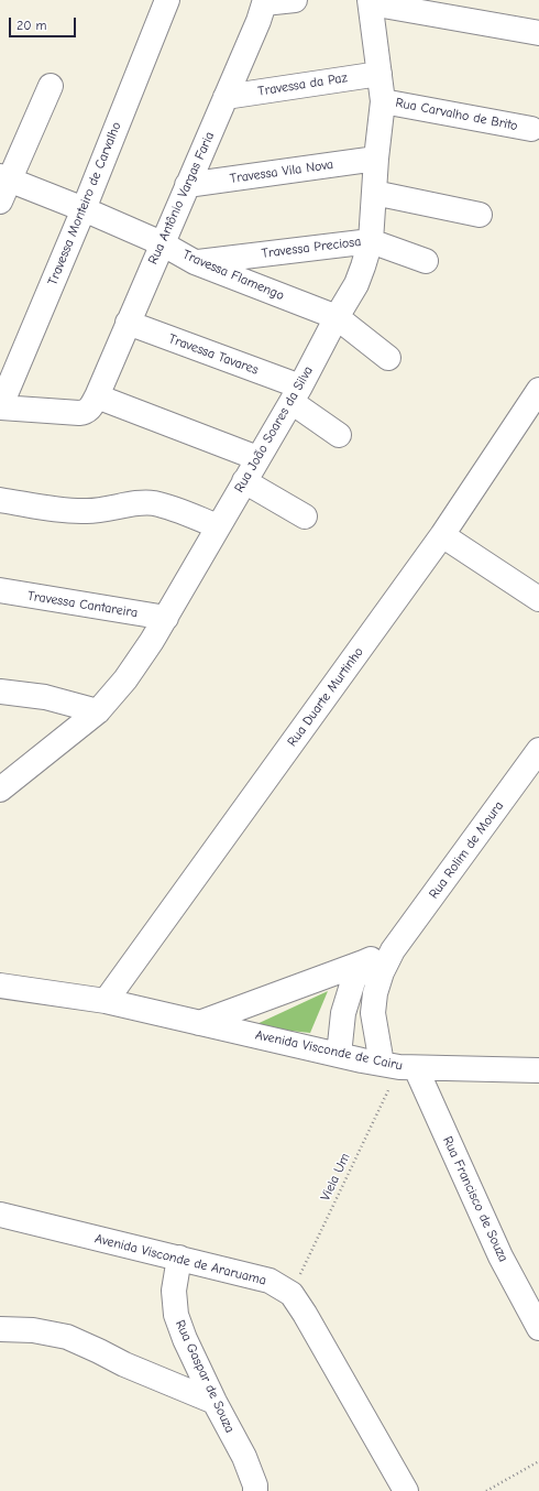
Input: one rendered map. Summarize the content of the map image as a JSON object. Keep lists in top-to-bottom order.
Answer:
{
  "streets": {
    "street": [
      "Travessa da Paz",
      "Rua Carvalho de Brito",
      "Travessa Vila Nova",
      "Rua Antônio Vargas Faria",
      "Travessa Monteiro de Carvalho",
      "Travessa Preciosa",
      "Travessa Flamengo",
      "Travessa Tavares",
      "Rua João Soares da Silva",
      "Travessa Cantareira",
      "Rua Duarte Murtinho",
      "Rua Rolim de Moura",
      "Avenida Visconde de Cairu",
      "Rua Francisco de Souza",
      "Avenida Visconde de Araruama",
      "Rua Gaspar de Souza"
    ],
    "path": ["Viela Um"]
  },
  "crossings": [
    ["Travessa da Paz", "Rua Antônio Vargas Faria"],
    ["Travessa da Paz", "Rua João Soares da Silva"],
    ["Rua Carvalho de Brito", "Rua João Soares da Silva"],
    ["Travessa Vila Nova", "Rua Antônio Vargas Faria"],
    ["Travessa Vila Nova", "Rua João Soares da Silva"],
    ["Rua Antônio Vargas Faria", "Travessa Monteiro de Carvalho"],
    ["Rua Antônio Vargas Faria", "Travessa Flamengo"],
    ["Rua Antônio Vargas Faria", "Travessa Tavares"],
    ["Travessa Monteiro de Carvalho", "Travessa Flamengo"],
    ["Travessa Preciosa", "Travessa Flamengo"],
    ["Travessa Preciosa", "Rua João Soares da Silva"],
    ["Travessa Flamengo", "Rua João Soares da Silva"],
    ["Travessa Tavares", "Rua João Soares da Silva"],
    ["Rua João Soares da Silva", "Travessa Cantareira"],
    ["Rua Duarte Murtinho", "Avenida Visconde de Cairu"],
    ["Rua Rolim de Moura", "Avenida Visconde de Cairu"],
    ["Rua Rolim de Moura", "Viela Um"],
    ["Rua Rolim de Moura", "Rua Francisco de Souza"],
    ["Avenida Visconde de Cairu", "Viela Um"],
    ["Avenida Visconde de Cairu", "Rua Francisco de Souza"],
    ["Viela Um", "Rua Francisco de Souza"],
    ["Viela Um", "Avenida Visconde de Araruama"],
    ["Avenida Visconde de Araruama", "Rua Gaspar de Souza"]
  ],
  "scale_bar": "20 m"
}
